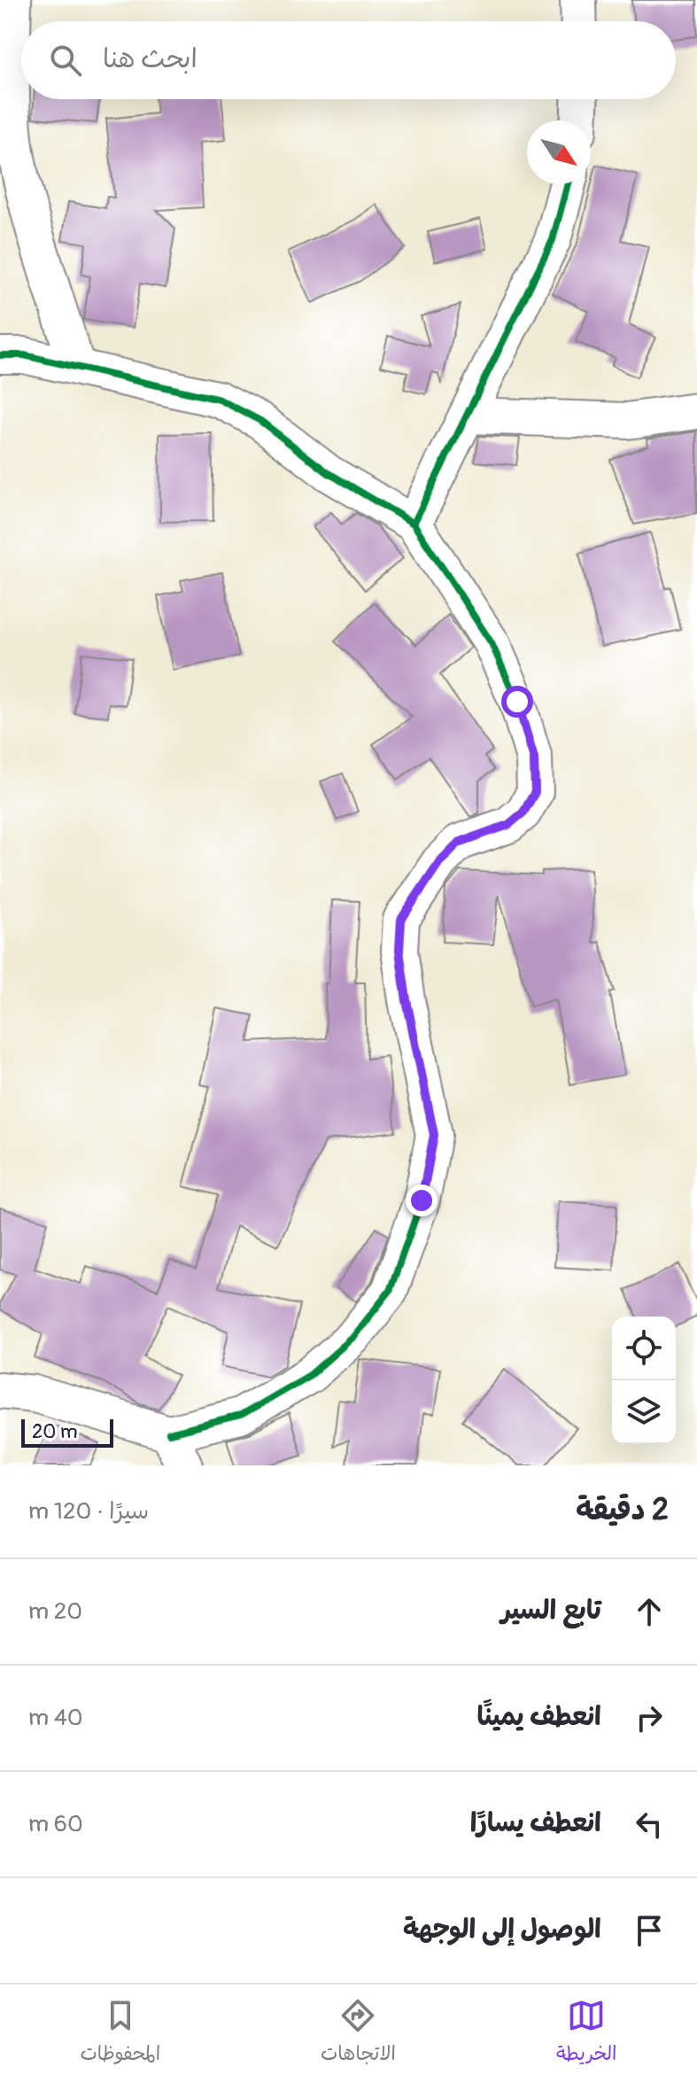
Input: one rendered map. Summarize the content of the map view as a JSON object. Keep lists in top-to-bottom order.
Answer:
{
  "scale_bar": "20 m",
  "north": "bottom right",
  "page": {
    "search": "ابحث هنا",
    "scale": "20 m",
    "heading": ["2 دقيقة", "سيرًا · 120 m"],
    "list": [
      ["تابع السير", "20 m"],
      ["انعطف يمينًا", "40 m"],
      ["انعطف يسارًا", "60 m"],
      "الوصول إلى الوجهة"
    ],
    "nav": ["الخريطة", "الاتجاهات", "المحفوظات"]
  }
}
